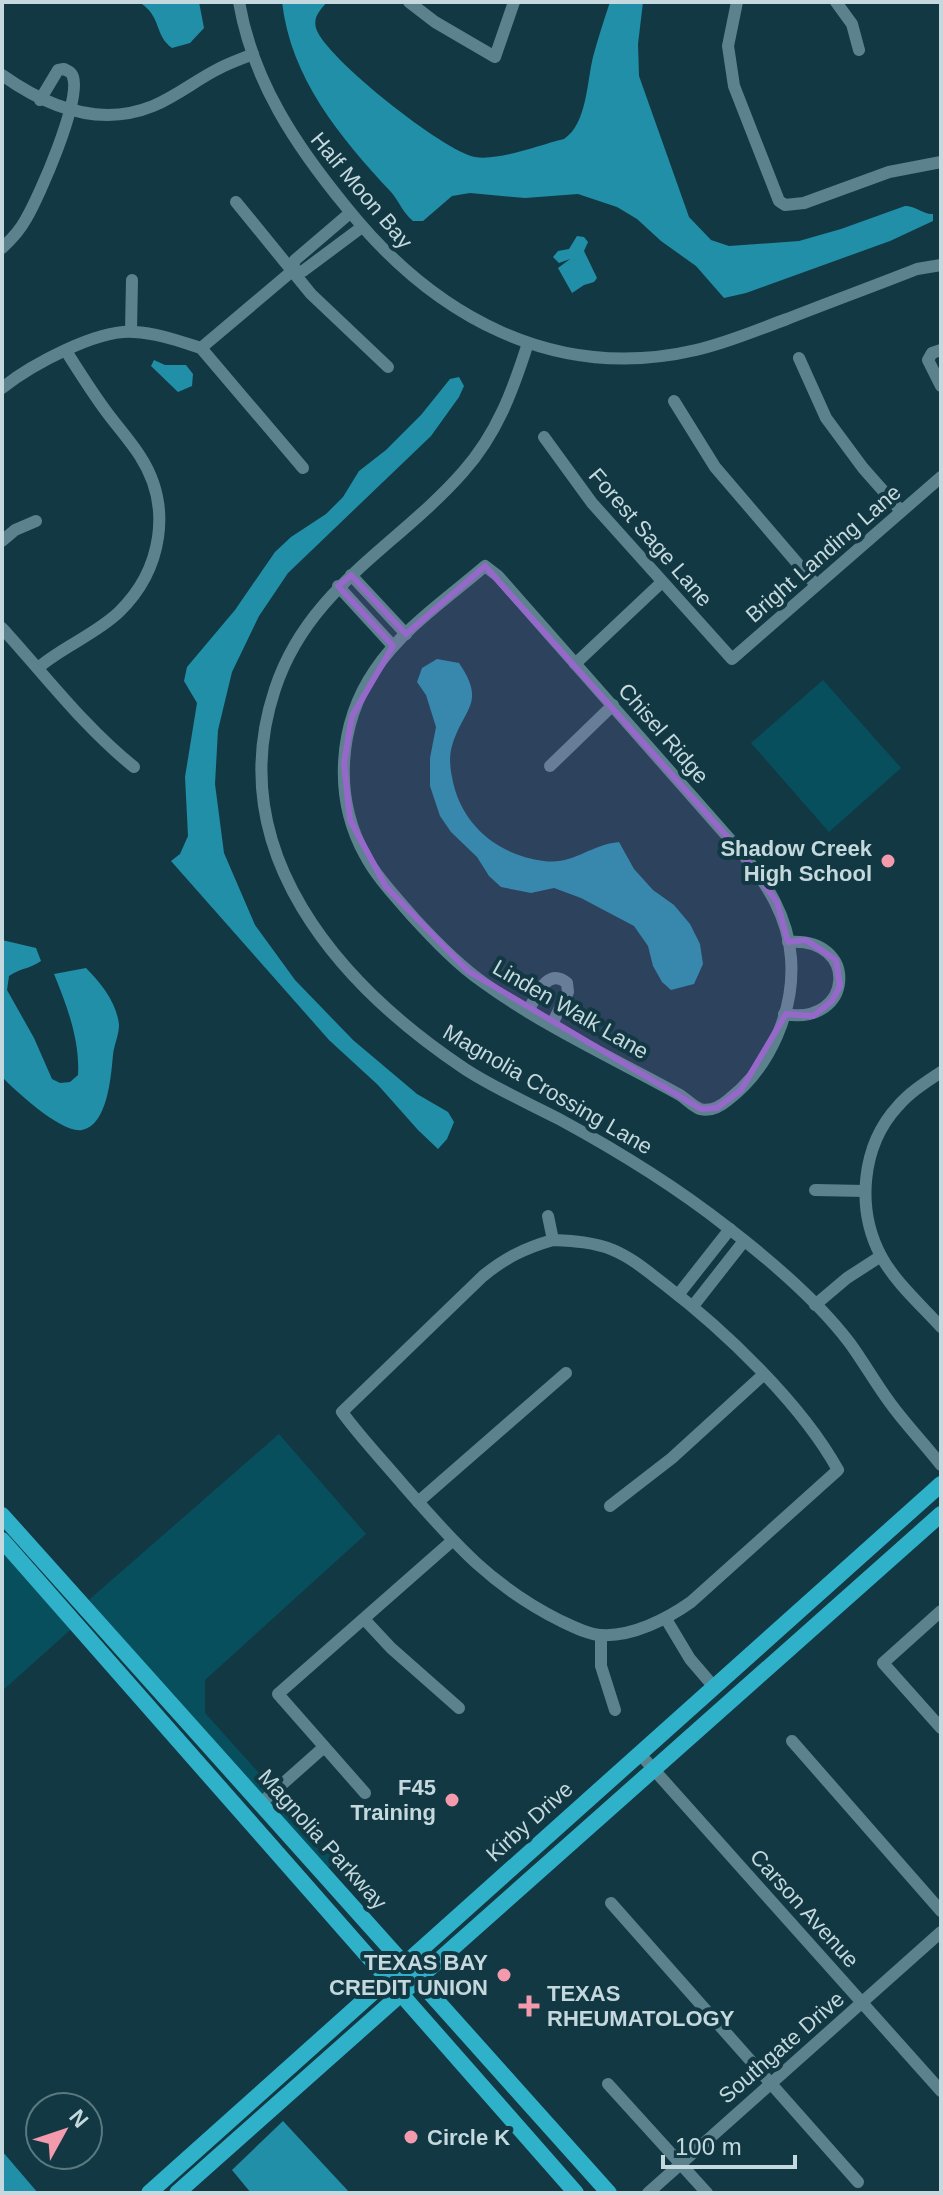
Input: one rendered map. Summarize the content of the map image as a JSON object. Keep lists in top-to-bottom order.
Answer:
{
  "streets": {
    "main road": ["Kirby Drive", "Magnolia Parkway"],
    "street": [
      "Half Moon Bay",
      "Forest Sage Lane",
      "Bright Landing Lane",
      "Chisel Ridge",
      "Linden Walk Lane",
      "Magnolia Crossing Lane",
      "Carson Avenue",
      "Southgate Drive"
    ]
  },
  "crossings": [
    ["Half Moon Bay", "Magnolia Crossing Lane"],
    ["Forest Sage Lane", "Bright Landing Lane"],
    ["Chisel Ridge", "Linden Walk Lane"],
    ["Kirby Drive", "Magnolia Parkway"],
    ["Kirby Drive", "Carson Avenue"],
    ["Carson Avenue", "Southgate Drive"]
  ],
  "places": {
    "other": [
      "Shadow Creek High School",
      "F45 Training",
      "TEXAS BAY CREDIT UNION",
      "Circle K"
    ],
    "health": ["TEXAS RHEUMATOLOGY"]
  },
  "scale_bar": "100 m",
  "north": "top right"
}
